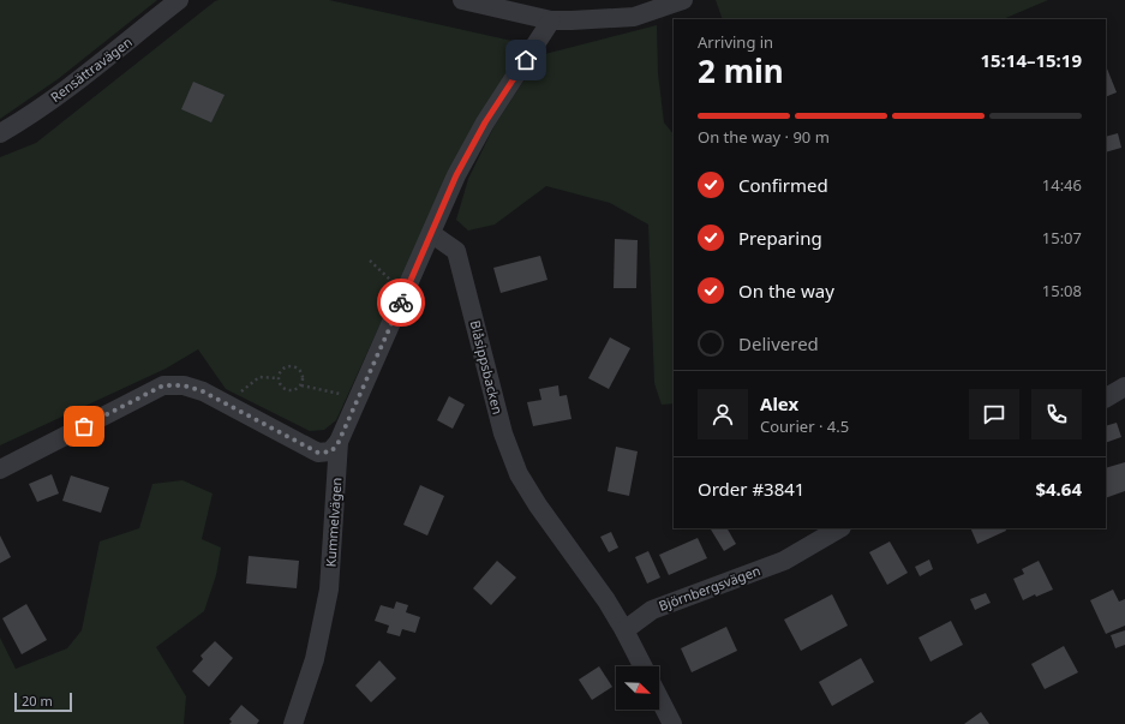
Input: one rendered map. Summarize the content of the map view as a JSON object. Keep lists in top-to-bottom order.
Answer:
{
  "streets": {
    "street": [
      "Rensättravägen",
      "Blåsippsbacken",
      "Kummelvägen",
      "Björnbergsvägen"
    ]
  },
  "crossings": [
    ["Blåsippsbacken", "Kummelvägen"],
    ["Blåsippsbacken", "Björnbergsvägen"]
  ],
  "scale_bar": "20 m",
  "north": "bottom right",
  "page": {
    "heading": ["2 min", "Arriving in", "15:14–15:19"],
    "panel": [
      "Alex",
      "Courier · 4.5",
      "Order #3841",
      "$4.64"
    ],
    "bar": "On the way · 90 m",
    "list": [
      ["Confirmed", "14:46"],
      ["Preparing", "15:07"],
      ["On the way", "15:08"],
      "Delivered"
    ],
    "scale": "20 m"
  }
}
